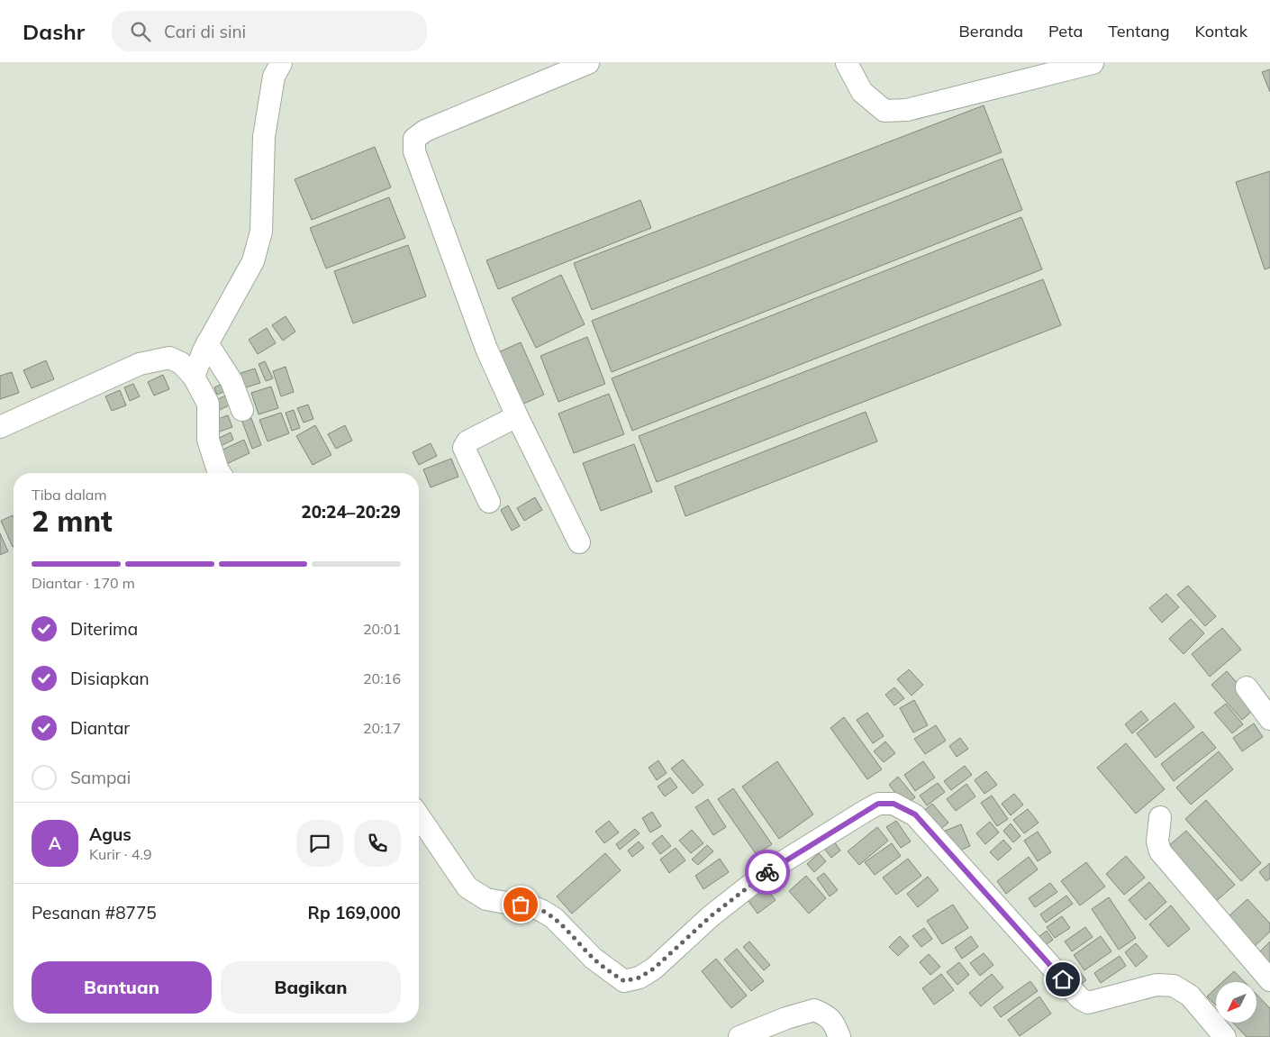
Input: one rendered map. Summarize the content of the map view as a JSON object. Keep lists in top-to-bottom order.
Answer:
{
  "north": "bottom left",
  "page": {
    "header": "Dashr",
    "search": "Cari di sini",
    "nav": [
      "Beranda",
      "Peta",
      "Tentang",
      "Kontak"
    ],
    "heading": ["2 mnt", "Tiba dalam", "20:24–20:29"],
    "panel": [
      "Agus",
      "Kurir · 4.9",
      "Pesanan #8775",
      "Rp 169,000"
    ],
    "bar": "Diantar · 170 m",
    "list": [
      ["Diterima", "20:01"],
      ["Disiapkan", "20:16"],
      ["Diantar", "20:17"],
      "Sampai"
    ],
    "round": "A",
    "buttons": ["Bantuan", "Bagikan"]
  }
}
